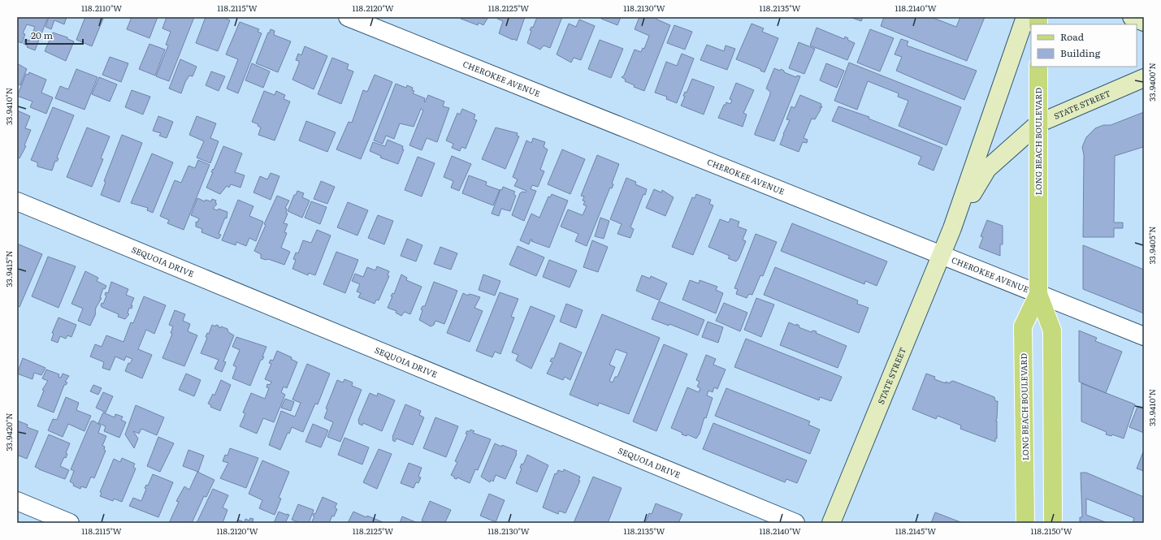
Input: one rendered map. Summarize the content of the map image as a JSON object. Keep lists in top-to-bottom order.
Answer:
{
  "streets": {
    "main road": ["STATE STREET", "LONG BEACH BOULEVARD"],
    "street": ["CHEROKEE AVENUE", "SEQUOIA DRIVE"]
  },
  "crossings": [
    ["CHEROKEE AVENUE", "STATE STREET"],
    ["CHEROKEE AVENUE", "LONG BEACH BOULEVARD"],
    ["STATE STREET", "LONG BEACH BOULEVARD"]
  ],
  "legend": ["Road", "Building"],
  "scale_bar": "20 m",
  "coordinates": [
    "118.2110°W",
    "118.2115°W",
    "118.2120°W",
    "118.2125°W",
    "118.2130°W",
    "118.2135°W",
    "118.2140°W",
    "33.9400°N",
    "33.9410°N",
    "33.9405°N",
    "33.9415°N",
    "33.9420°N",
    "118.2145°W",
    "118.2150°W"
  ]
}
